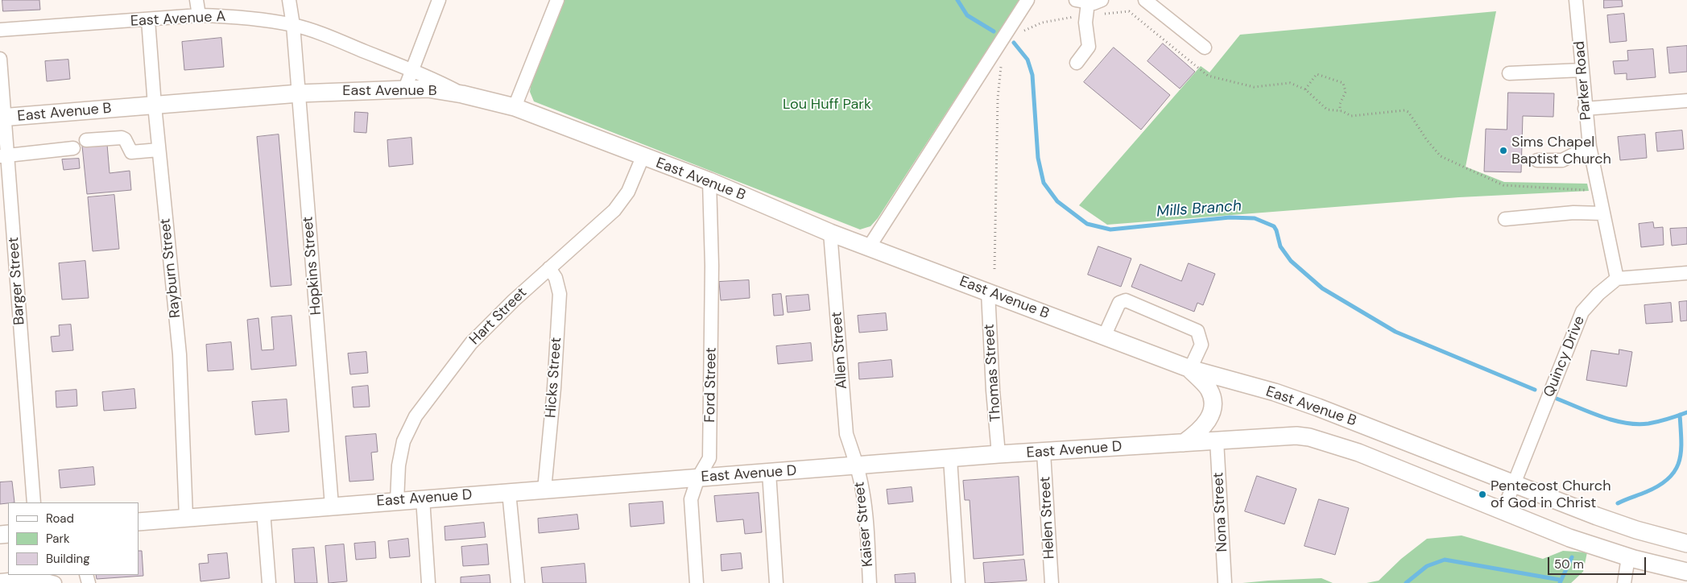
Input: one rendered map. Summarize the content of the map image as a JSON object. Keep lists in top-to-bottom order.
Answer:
{
  "streets": {
    "main road": ["East Avenue B", "East Avenue D"],
    "street": [
      "East Avenue A",
      "Parker Road",
      "Hopkins Street",
      "Rayburn Street",
      "Barger Street",
      "Hart Street",
      "Allen Street",
      "Quincy Drive",
      "Thomas Street",
      "Hicks Street",
      "Ford Street",
      "Nona Street",
      "Helen Street",
      "Kaiser Street"
    ]
  },
  "crossings": [
    ["East Avenue A", "East Avenue B"],
    ["East Avenue A", "Hopkins Street"],
    ["East Avenue A", "Rayburn Street"],
    ["Parker Road", "Quincy Drive"],
    ["East Avenue B", "Hopkins Street"],
    ["East Avenue B", "Rayburn Street"],
    ["East Avenue B", "Barger Street"],
    ["East Avenue B", "Hart Street"],
    ["East Avenue B", "Allen Street"],
    ["East Avenue B", "Quincy Drive"],
    ["East Avenue B", "Thomas Street"],
    ["East Avenue B", "Ford Street"],
    ["Hopkins Street", "East Avenue D"],
    ["Rayburn Street", "East Avenue D"],
    ["Hart Street", "Hicks Street"],
    ["Hart Street", "East Avenue D"],
    ["Allen Street", "East Avenue D"],
    ["Allen Street", "Kaiser Street"],
    ["Quincy Drive", "East Avenue D"],
    ["Thomas Street", "East Avenue D"],
    ["Hicks Street", "East Avenue D"],
    ["Ford Street", "East Avenue D"],
    ["East Avenue D", "Nona Street"],
    ["East Avenue D", "Helen Street"],
    ["East Avenue D", "Kaiser Street"]
  ],
  "water": ["Mills Branch"],
  "parks": ["Lou Huff Park"],
  "places": ["Sims Chapel Baptist Church", "Pentecost Church of God in Christ"],
  "legend": ["Road", "Park", "Building"],
  "scale_bar": "50 m"
}
